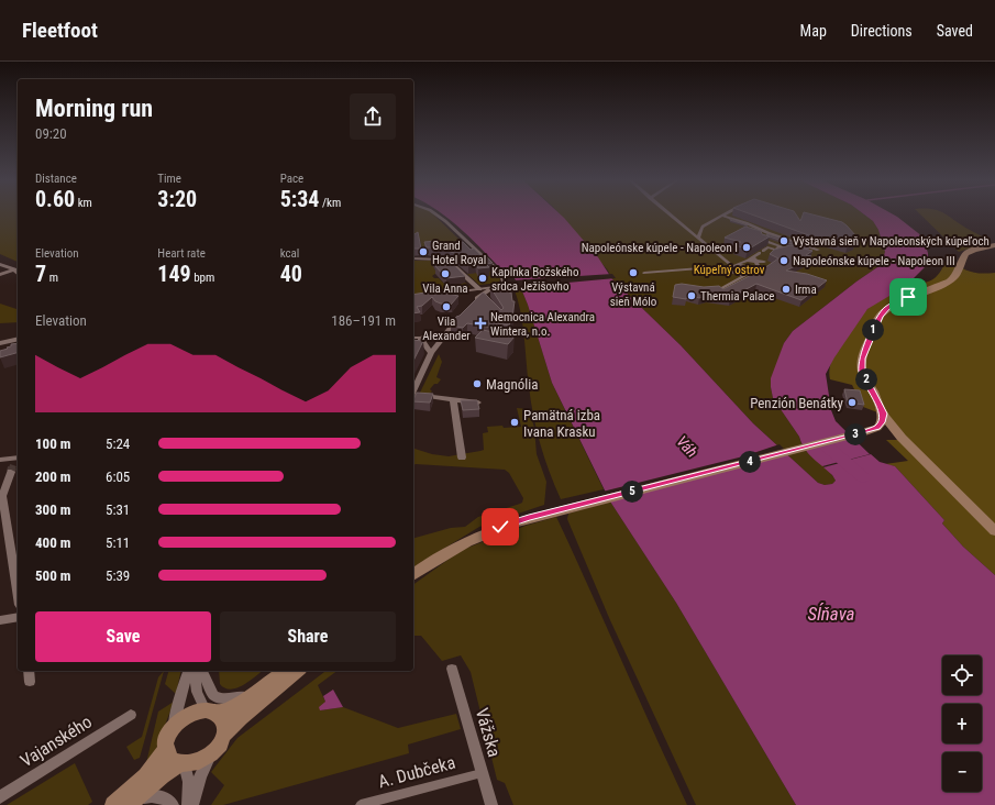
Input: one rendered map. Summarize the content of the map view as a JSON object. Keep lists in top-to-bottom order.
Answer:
{
  "streets": {
    "street": ["Vážska", "Vajanského", "A. Dubčeka"]
  },
  "crossings": [
    ["Vážska", "A. Dubčeka"]
  ],
  "water": ["Váh", "Sĺňava"],
  "parks": ["Kúpeľný ostrov"],
  "places": {
    "other": [
      "Výstavná sieň v Napoleonských kúpeľoch",
      "Napoleónske kúpele - Napoleon I",
      "Grand Hotel Royal",
      "Napoleónske kúpele - Napoleon III",
      "Výstavná sieň Mólo",
      "Vila Anna",
      "Kaplnka Božského srdca Ježišovho",
      "Irma",
      "Thermia Palace",
      "Vila Alexander",
      "Magnólia",
      "Penzión Benátky",
      "Pamätná izba Ivana Krasku"
    ],
    "health": ["Nemocnica Alexandra Wintera, n.o."]
  },
  "page": {
    "header": "Fleetfoot",
    "nav": ["Map", "Directions", "Saved"],
    "heading": ["Morning run", "09:20"],
    "stats": [
      ["Distance", "0.60 km"],
      ["Time", "3:20"],
      ["Pace", "5:34 /km"],
      ["Elevation", "7 m"],
      ["Heart rate", "149 bpm"],
      ["kcal", "40"]
    ],
    "chart": ["Elevation", "186–191 m"],
    "pins": [
      "1",
      "2",
      "3",
      "4",
      "5"
    ],
    "list": [
      {
        "name": "100 m",
        "note": "5:24"
      },
      {
        "name": "200 m",
        "note": "6:05"
      },
      {
        "name": "300 m",
        "note": "5:31"
      },
      {
        "name": "400 m",
        "note": "5:11"
      },
      {
        "name": "500 m",
        "note": "5:39"
      }
    ],
    "buttons": ["Save", "Share"],
    "map_buttons": ["+", "−"]
  }
}
